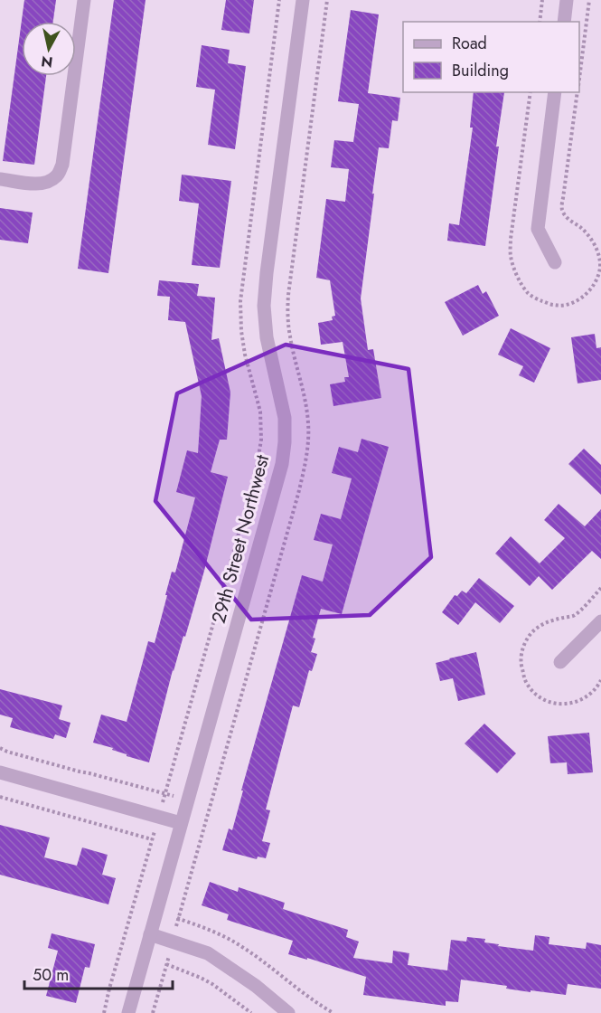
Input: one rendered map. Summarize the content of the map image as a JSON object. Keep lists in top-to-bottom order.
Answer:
{
  "streets": {
    "street": ["29th Street Northwest"]
  },
  "legend": ["Road", "Building"],
  "scale_bar": "50 m",
  "north": "bottom"
}
